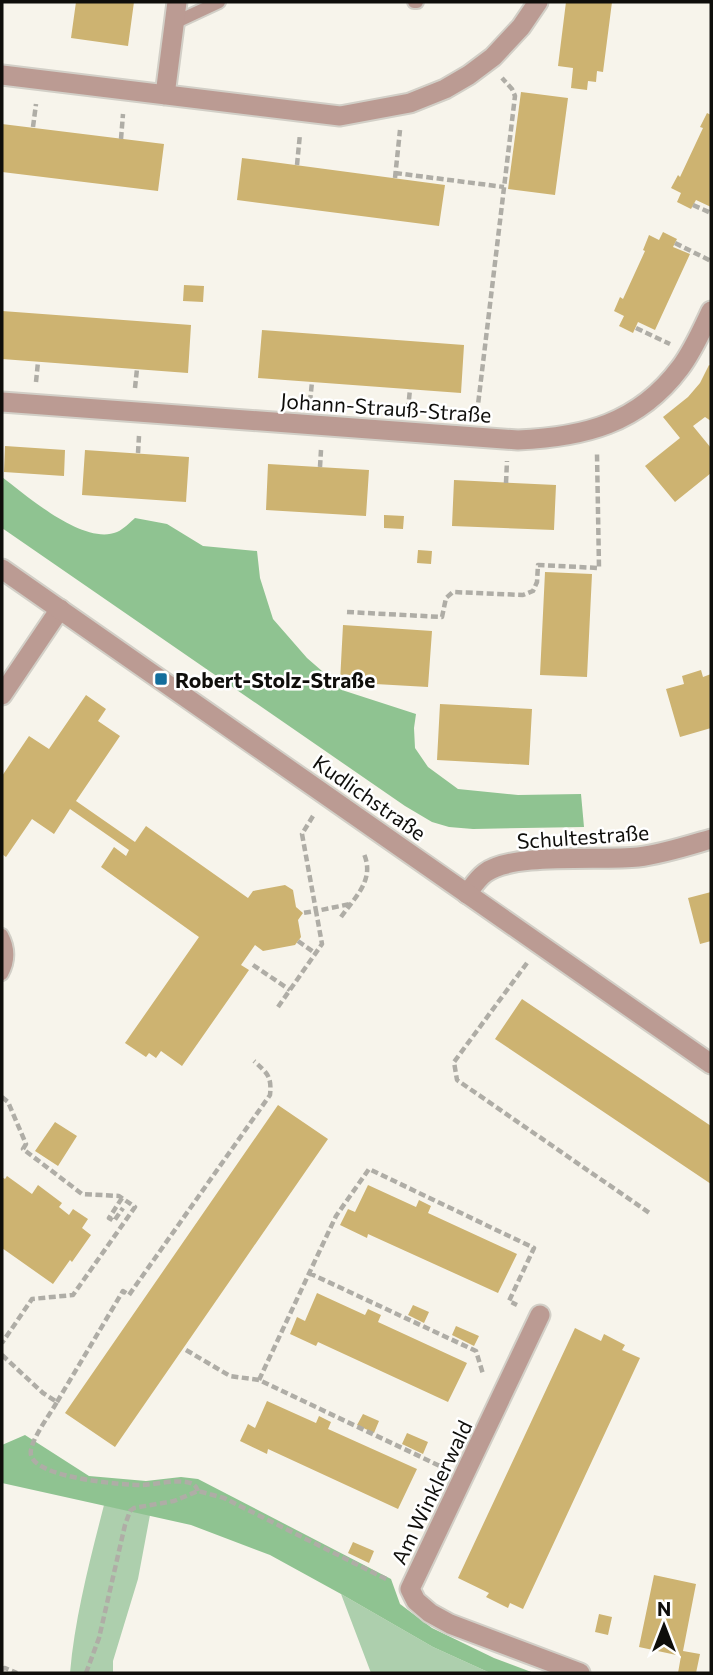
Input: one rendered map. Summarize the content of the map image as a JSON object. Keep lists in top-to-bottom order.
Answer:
{
  "streets": {
    "street": [
      "Johann-Strauß-Straße",
      "Kudlichstraße",
      "Schultestraße",
      "Am Winklerwald"
    ]
  },
  "crossings": [
    ["Kudlichstraße", "Schultestraße"]
  ],
  "places": {
    "transit": ["Robert-Stolz-Straße"]
  },
  "north": "top"
}
